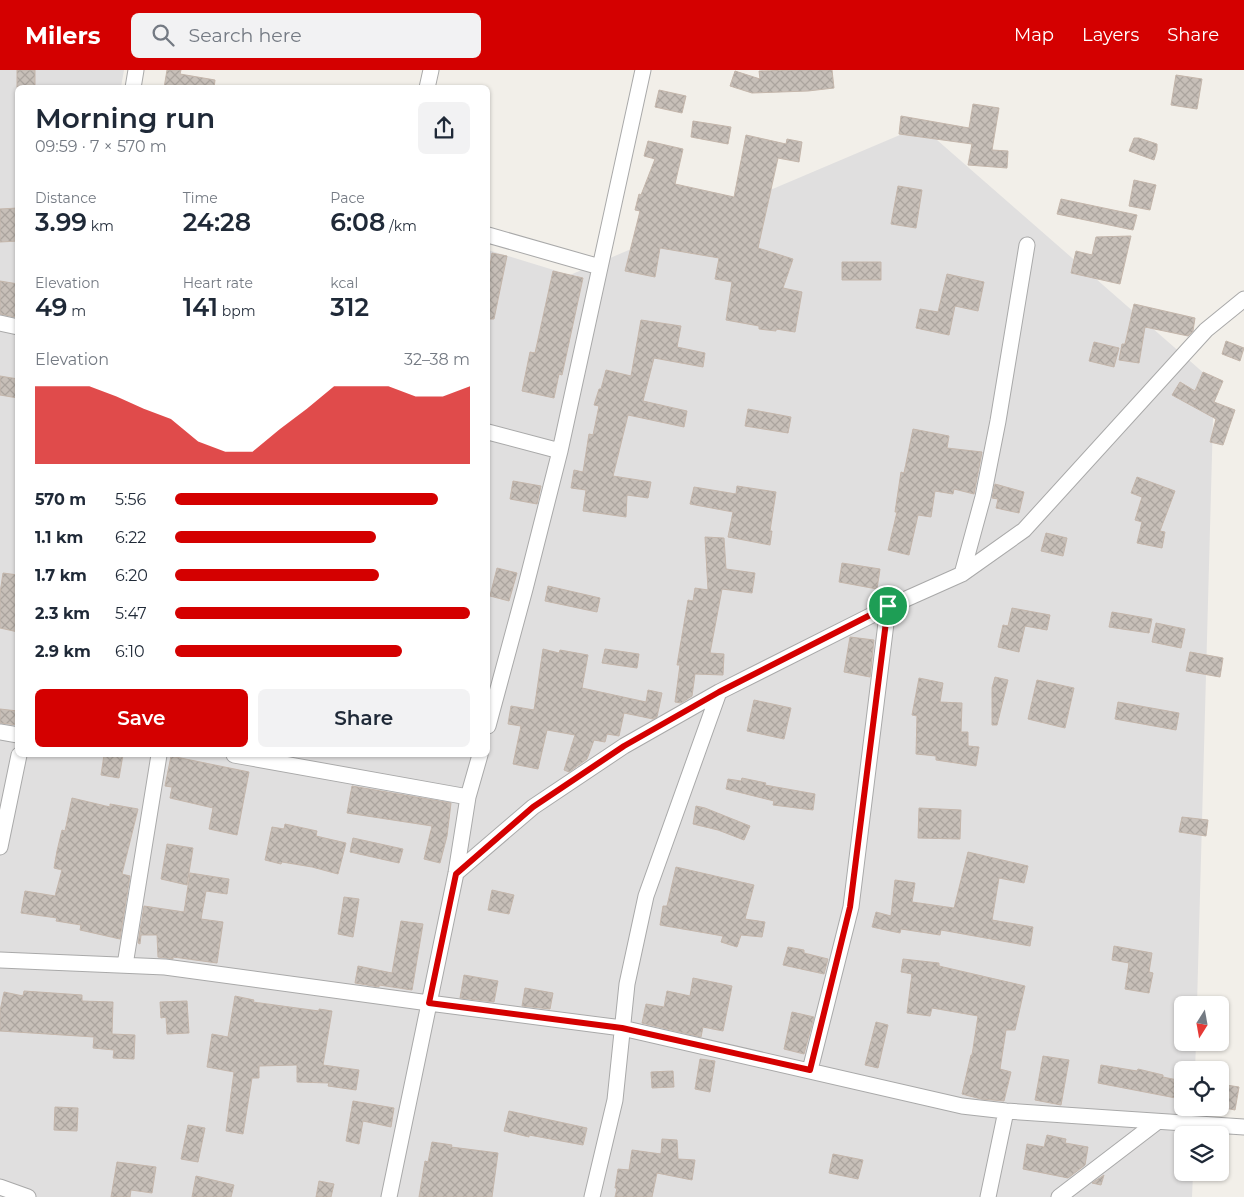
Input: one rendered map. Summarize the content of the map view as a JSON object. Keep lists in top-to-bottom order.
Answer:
{
  "north": "bottom",
  "page": {
    "header": "Milers",
    "search": "Search here",
    "nav": ["Map", "Layers", "Share"],
    "heading": ["Morning run", "09:59 · 7 × 570 m"],
    "stats": [
      ["Distance", "3.99 km"],
      ["Time", "24:28"],
      ["Pace", "6:08 /km"],
      ["Elevation", "49 m"],
      ["Heart rate", "141 bpm"],
      ["kcal", "312"]
    ],
    "chart": ["Elevation", "32–38 m"],
    "list": [
      {
        "name": "570 m",
        "note": "5:56"
      },
      {
        "name": "1.1 km",
        "note": "6:22"
      },
      {
        "name": "1.7 km",
        "note": "6:20"
      },
      {
        "name": "2.3 km",
        "note": "5:47"
      },
      {
        "name": "2.9 km",
        "note": "6:10"
      }
    ],
    "buttons": ["Save", "Share"]
  }
}
